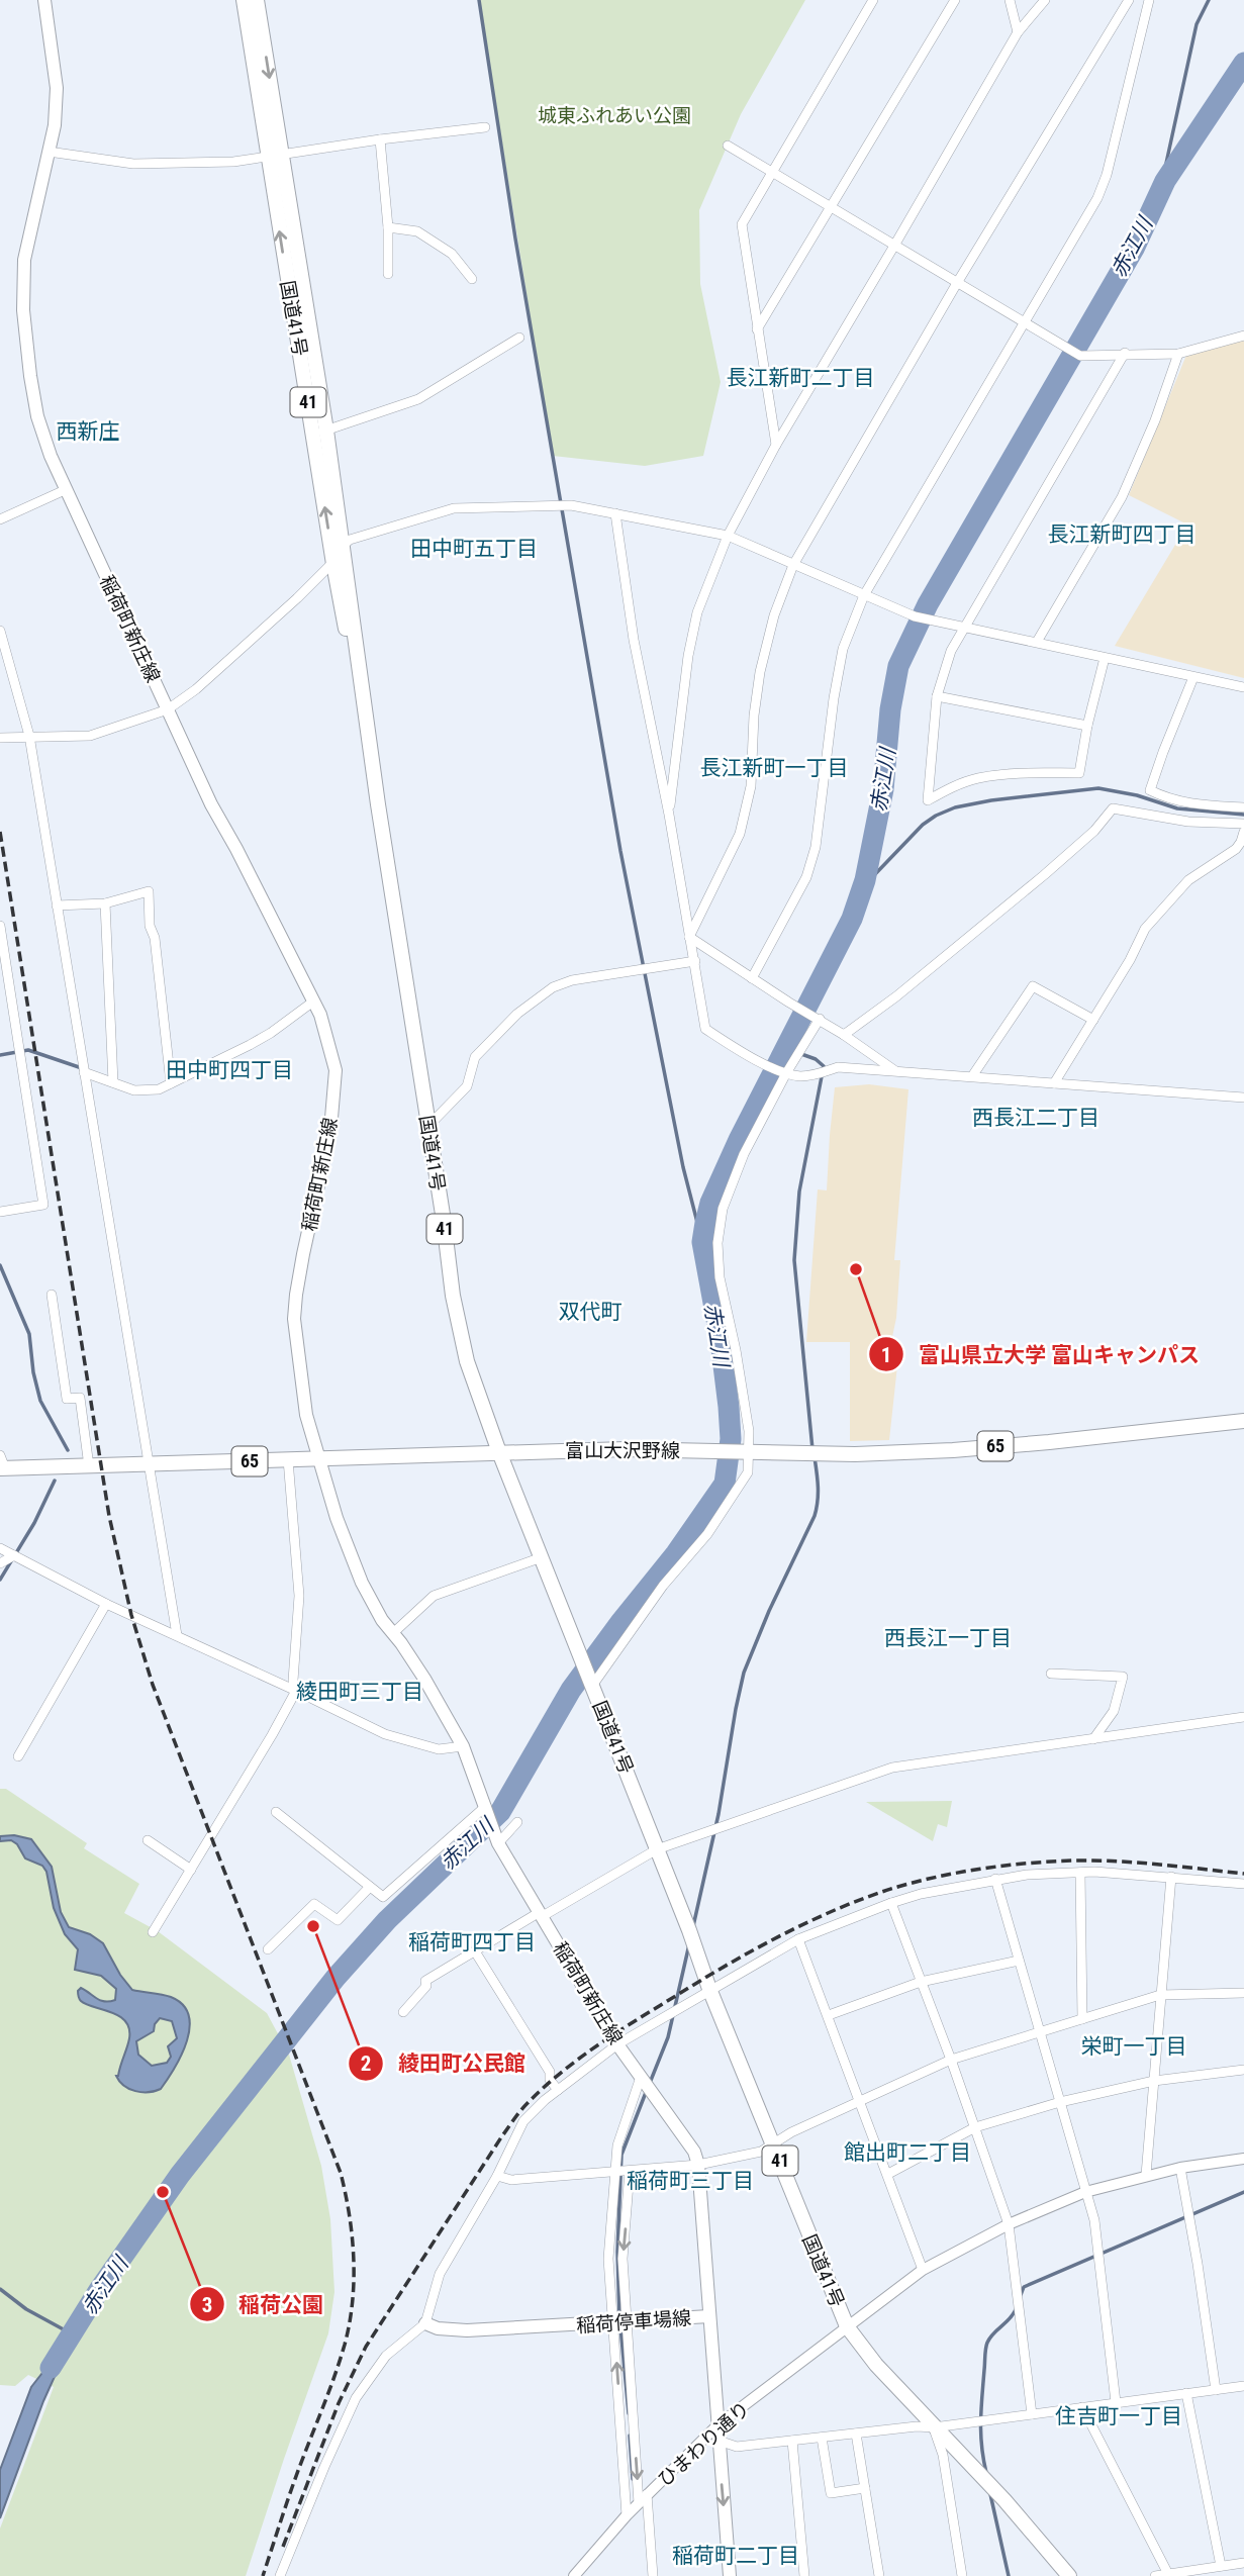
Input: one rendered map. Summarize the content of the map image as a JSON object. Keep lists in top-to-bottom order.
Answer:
{
  "streets": {
    "main road": [
      "国道41号",
      "41",
      "稲荷町新庄線",
      "65",
      "富山大沢野線",
      "稲荷停車場線"
    ],
    "street": ["ひまわり通り"]
  },
  "crossings": [
    ["国道41号", "富山大沢野線"],
    ["国道41号", "ひまわり通り"],
    ["稲荷町新庄線", "富山大沢野線"],
    ["稲荷町新庄線", "稲荷停車場線"],
    ["稲荷停車場線", "ひまわり通り"]
  ],
  "districts": [
    "長江新町二丁目",
    "西新庄",
    "長江新町四丁目",
    "田中町五丁目",
    "長江新町一丁目",
    "田中町四丁目",
    "西長江二丁目",
    "双代町",
    "西長江一丁目",
    "綾田町三丁目",
    "稲荷町四丁目",
    "栄町一丁目",
    "館出町二丁目",
    "稲荷町三丁目",
    "住吉町一丁目",
    "稲荷町二丁目"
  ],
  "water": ["赤江川"],
  "parks": ["城東ふれあい公園"],
  "places": ["富山県立大学 富山キャンパス", "綾田町公民館", "稲荷公園"]
}
